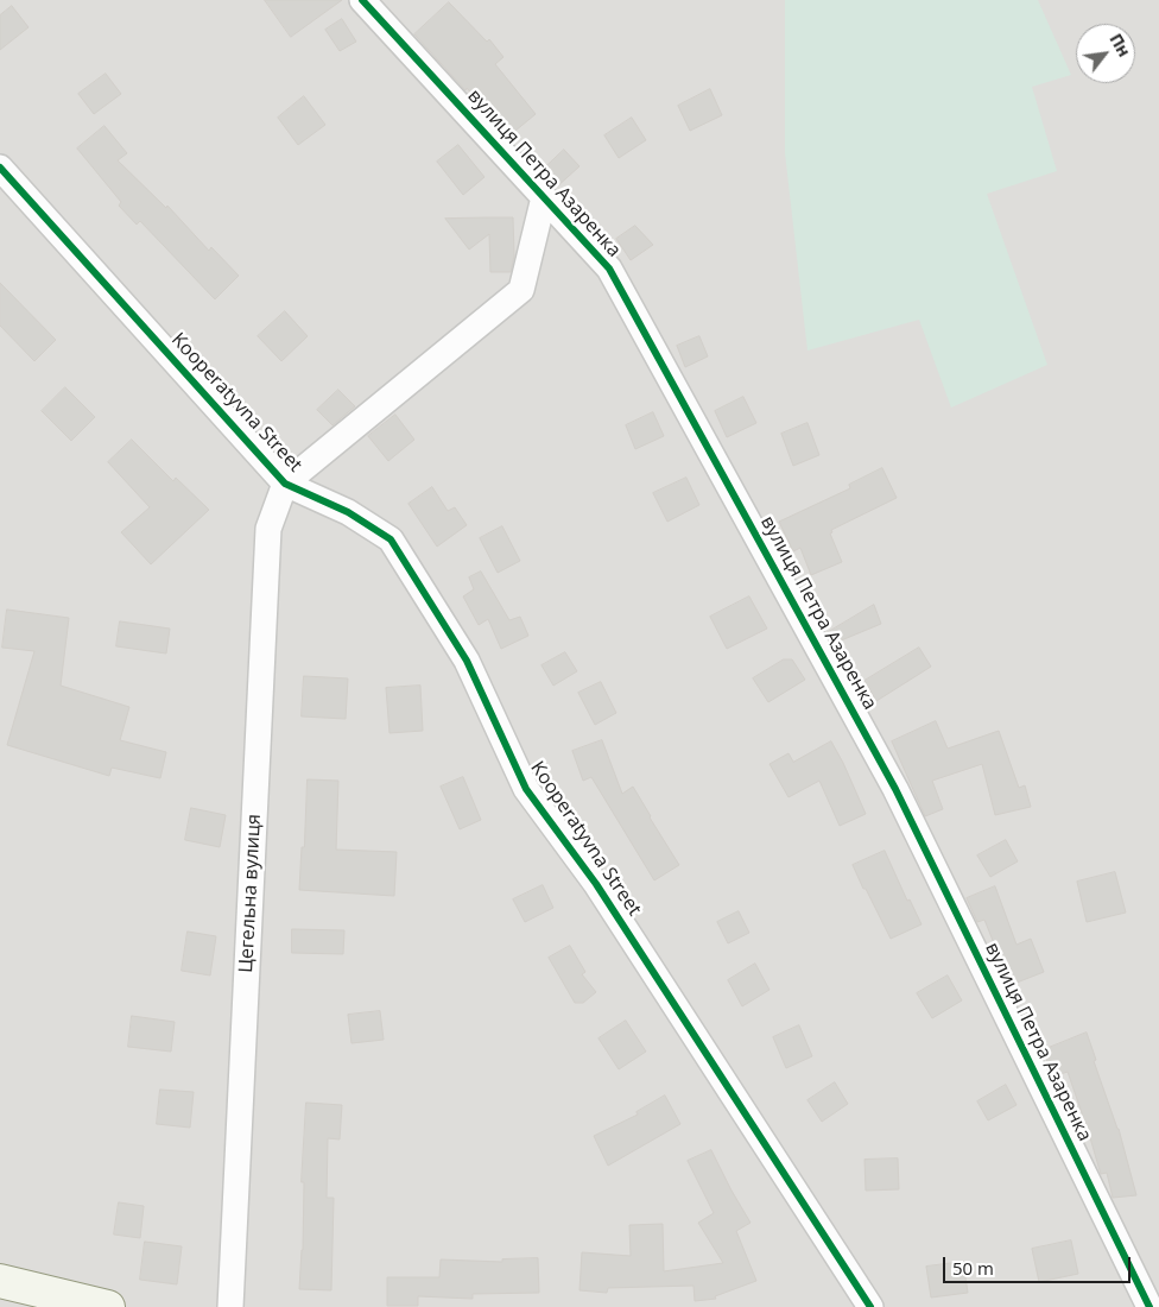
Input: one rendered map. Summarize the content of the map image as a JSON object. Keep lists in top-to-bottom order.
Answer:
{
  "streets": {
    "street": ["вулиця Петра Азаренка", "Kooperatyvna Street", "Цегельна вулиця"]
  },
  "crossings": [
    ["Kooperatyvna Street", "Цегельна вулиця"]
  ],
  "scale_bar": "50 m",
  "north": "top right"
}
